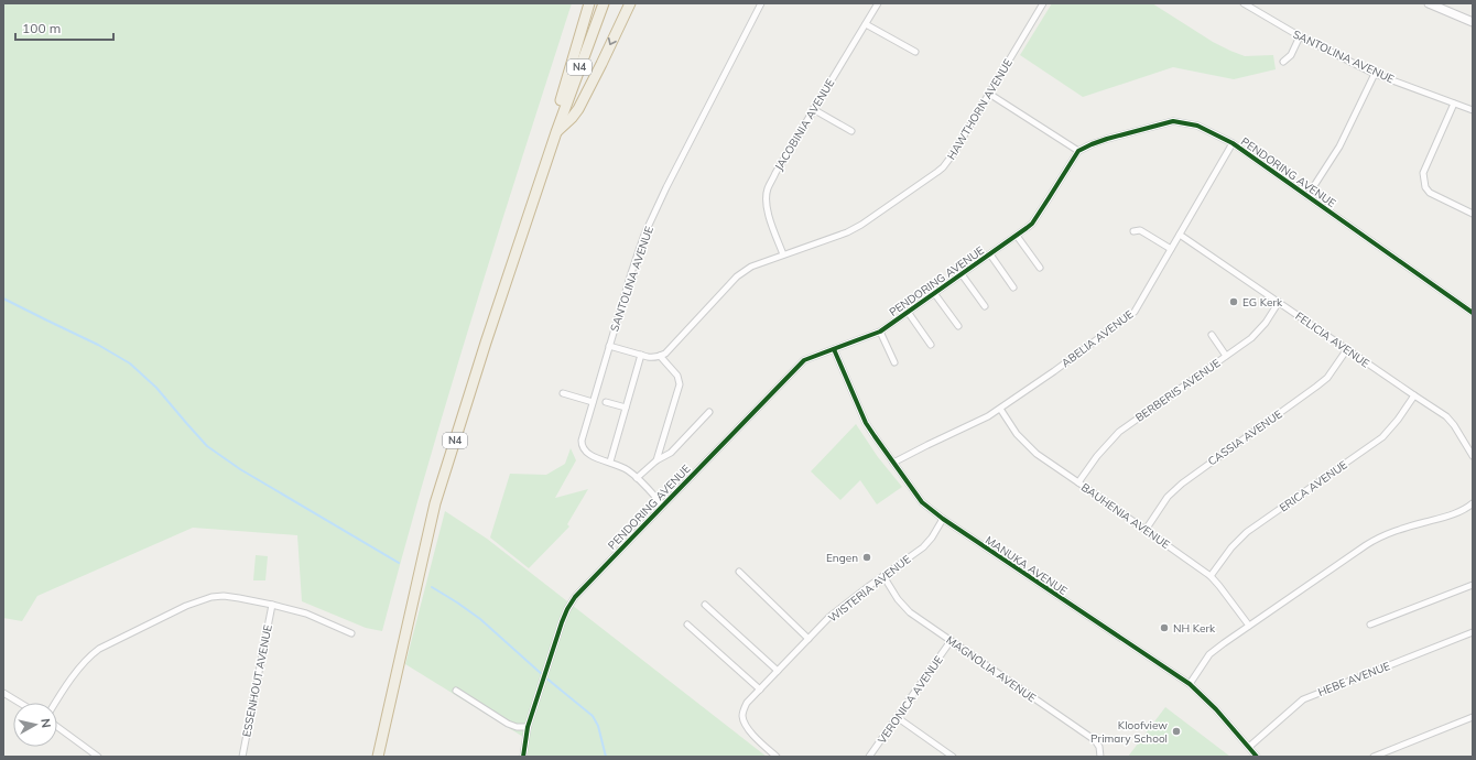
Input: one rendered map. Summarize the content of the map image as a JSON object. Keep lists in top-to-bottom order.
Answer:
{
  "streets": {
    "highway": ["N4"],
    "street": [
      "SANTOLINA AVENUE",
      "HAWTHORN AVENUE",
      "JACOBINIA AVENUE",
      "PENDORING AVENUE",
      "ABELIA AVENUE",
      "FELICIA AVENUE",
      "BERBERIS AVENUE",
      "CASSIA AVENUE",
      "ERICA AVENUE",
      "BAUHENIA AVENUE",
      "MANUKA AVENUE",
      "WISTERIA AVENUE",
      "MAGNOLIA AVENUE",
      "HEBE AVENUE",
      "ESSENHOUT AVENUE",
      "VERONICA AVENUE"
    ]
  },
  "crossings": [
    ["SANTOLINA AVENUE", "PENDORING AVENUE"],
    ["HAWTHORN AVENUE", "JACOBINIA AVENUE"],
    ["PENDORING AVENUE", "ABELIA AVENUE"],
    ["PENDORING AVENUE", "MANUKA AVENUE"],
    ["ABELIA AVENUE", "FELICIA AVENUE"],
    ["ABELIA AVENUE", "BAUHENIA AVENUE"],
    ["ABELIA AVENUE", "MANUKA AVENUE"],
    ["FELICIA AVENUE", "BERBERIS AVENUE"],
    ["FELICIA AVENUE", "CASSIA AVENUE"],
    ["FELICIA AVENUE", "ERICA AVENUE"],
    ["BERBERIS AVENUE", "BAUHENIA AVENUE"],
    ["CASSIA AVENUE", "BAUHENIA AVENUE"],
    ["ERICA AVENUE", "BAUHENIA AVENUE"],
    ["MANUKA AVENUE", "WISTERIA AVENUE"],
    ["MANUKA AVENUE", "HEBE AVENUE"],
    ["WISTERIA AVENUE", "MAGNOLIA AVENUE"],
    ["MAGNOLIA AVENUE", "VERONICA AVENUE"]
  ],
  "places": [
    "EG Kerk",
    "Engen",
    "NH Kerk",
    "Kloofview Primary School"
  ],
  "scale_bar": "100 m",
  "north": "right"
}
